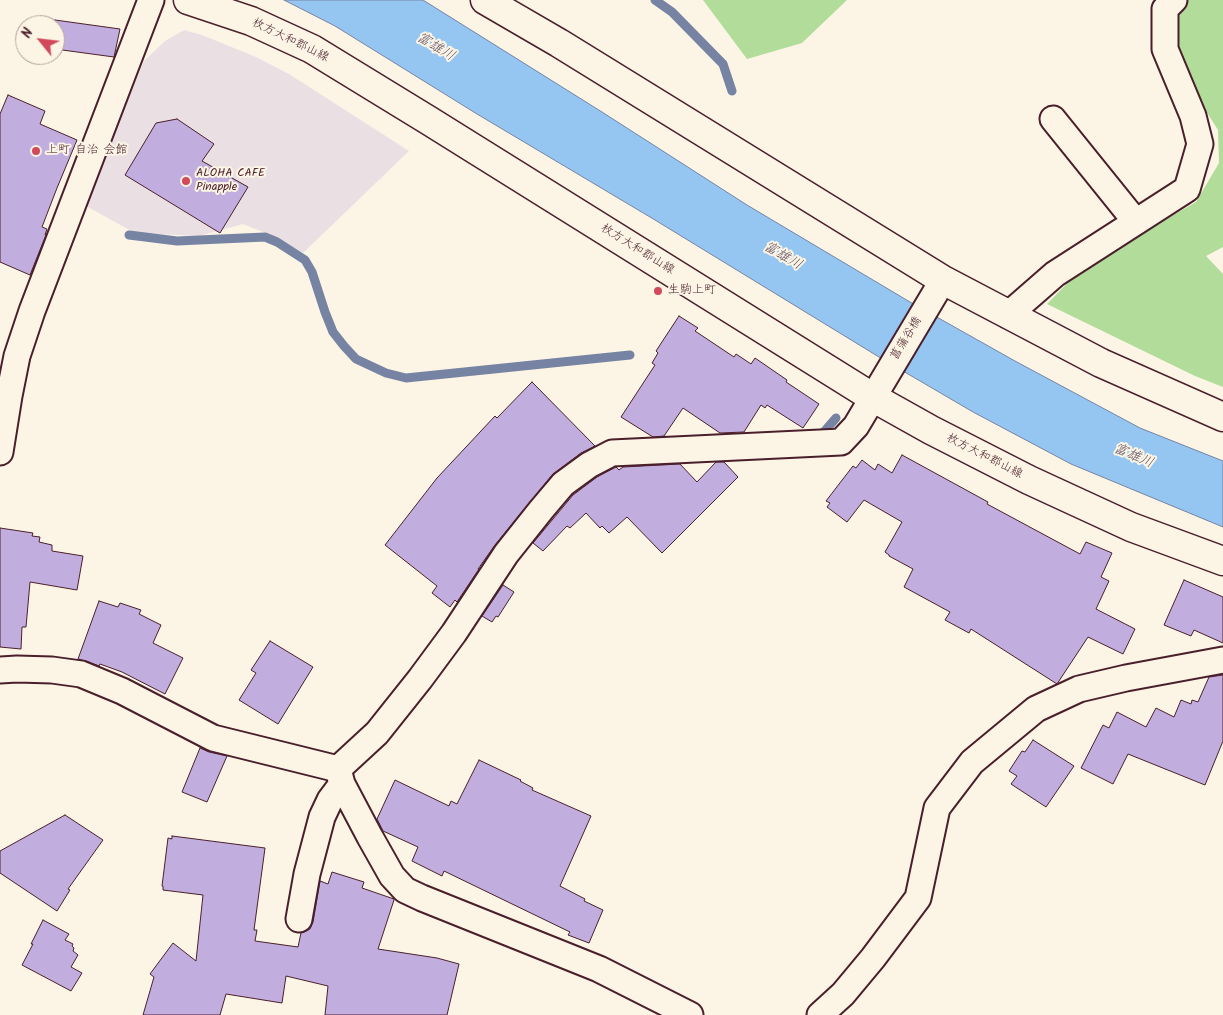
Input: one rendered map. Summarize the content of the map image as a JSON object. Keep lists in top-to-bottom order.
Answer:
{
  "streets": {
    "main road": ["枚方大和郡山線"],
    "street": ["菖蒲谷橋"]
  },
  "crossings": [
    ["枚方大和郡山線", "菖蒲谷橋"]
  ],
  "water": ["富雄川"],
  "places": ["上町 自治 会館", "ALOHA CAFE Pinapple", "生駒上町"],
  "north": "top left"
}
